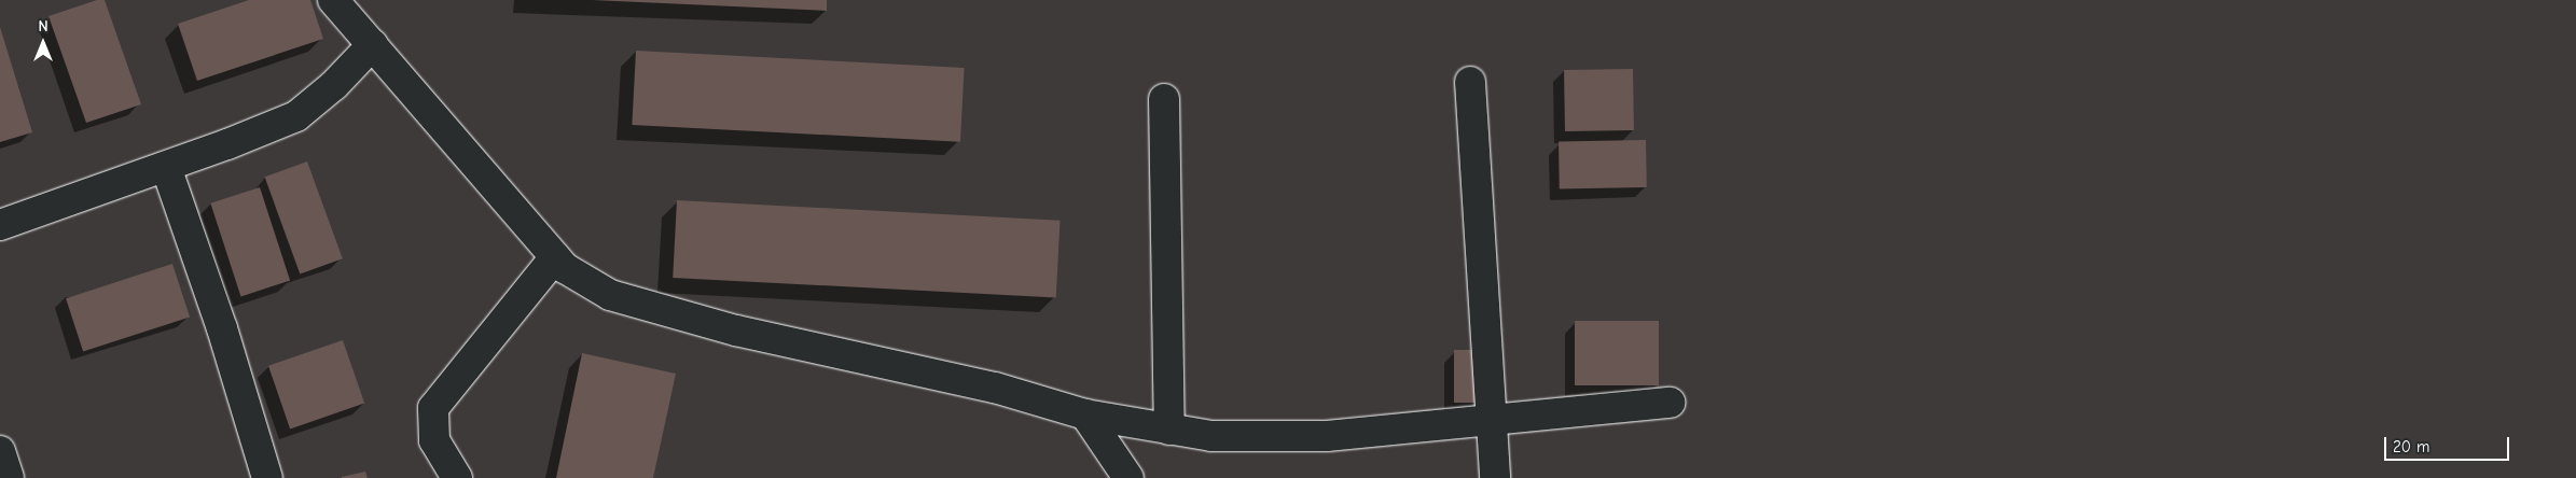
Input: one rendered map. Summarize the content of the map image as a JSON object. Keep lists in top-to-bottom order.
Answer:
{
  "scale_bar": "20 m",
  "north": "top"
}
